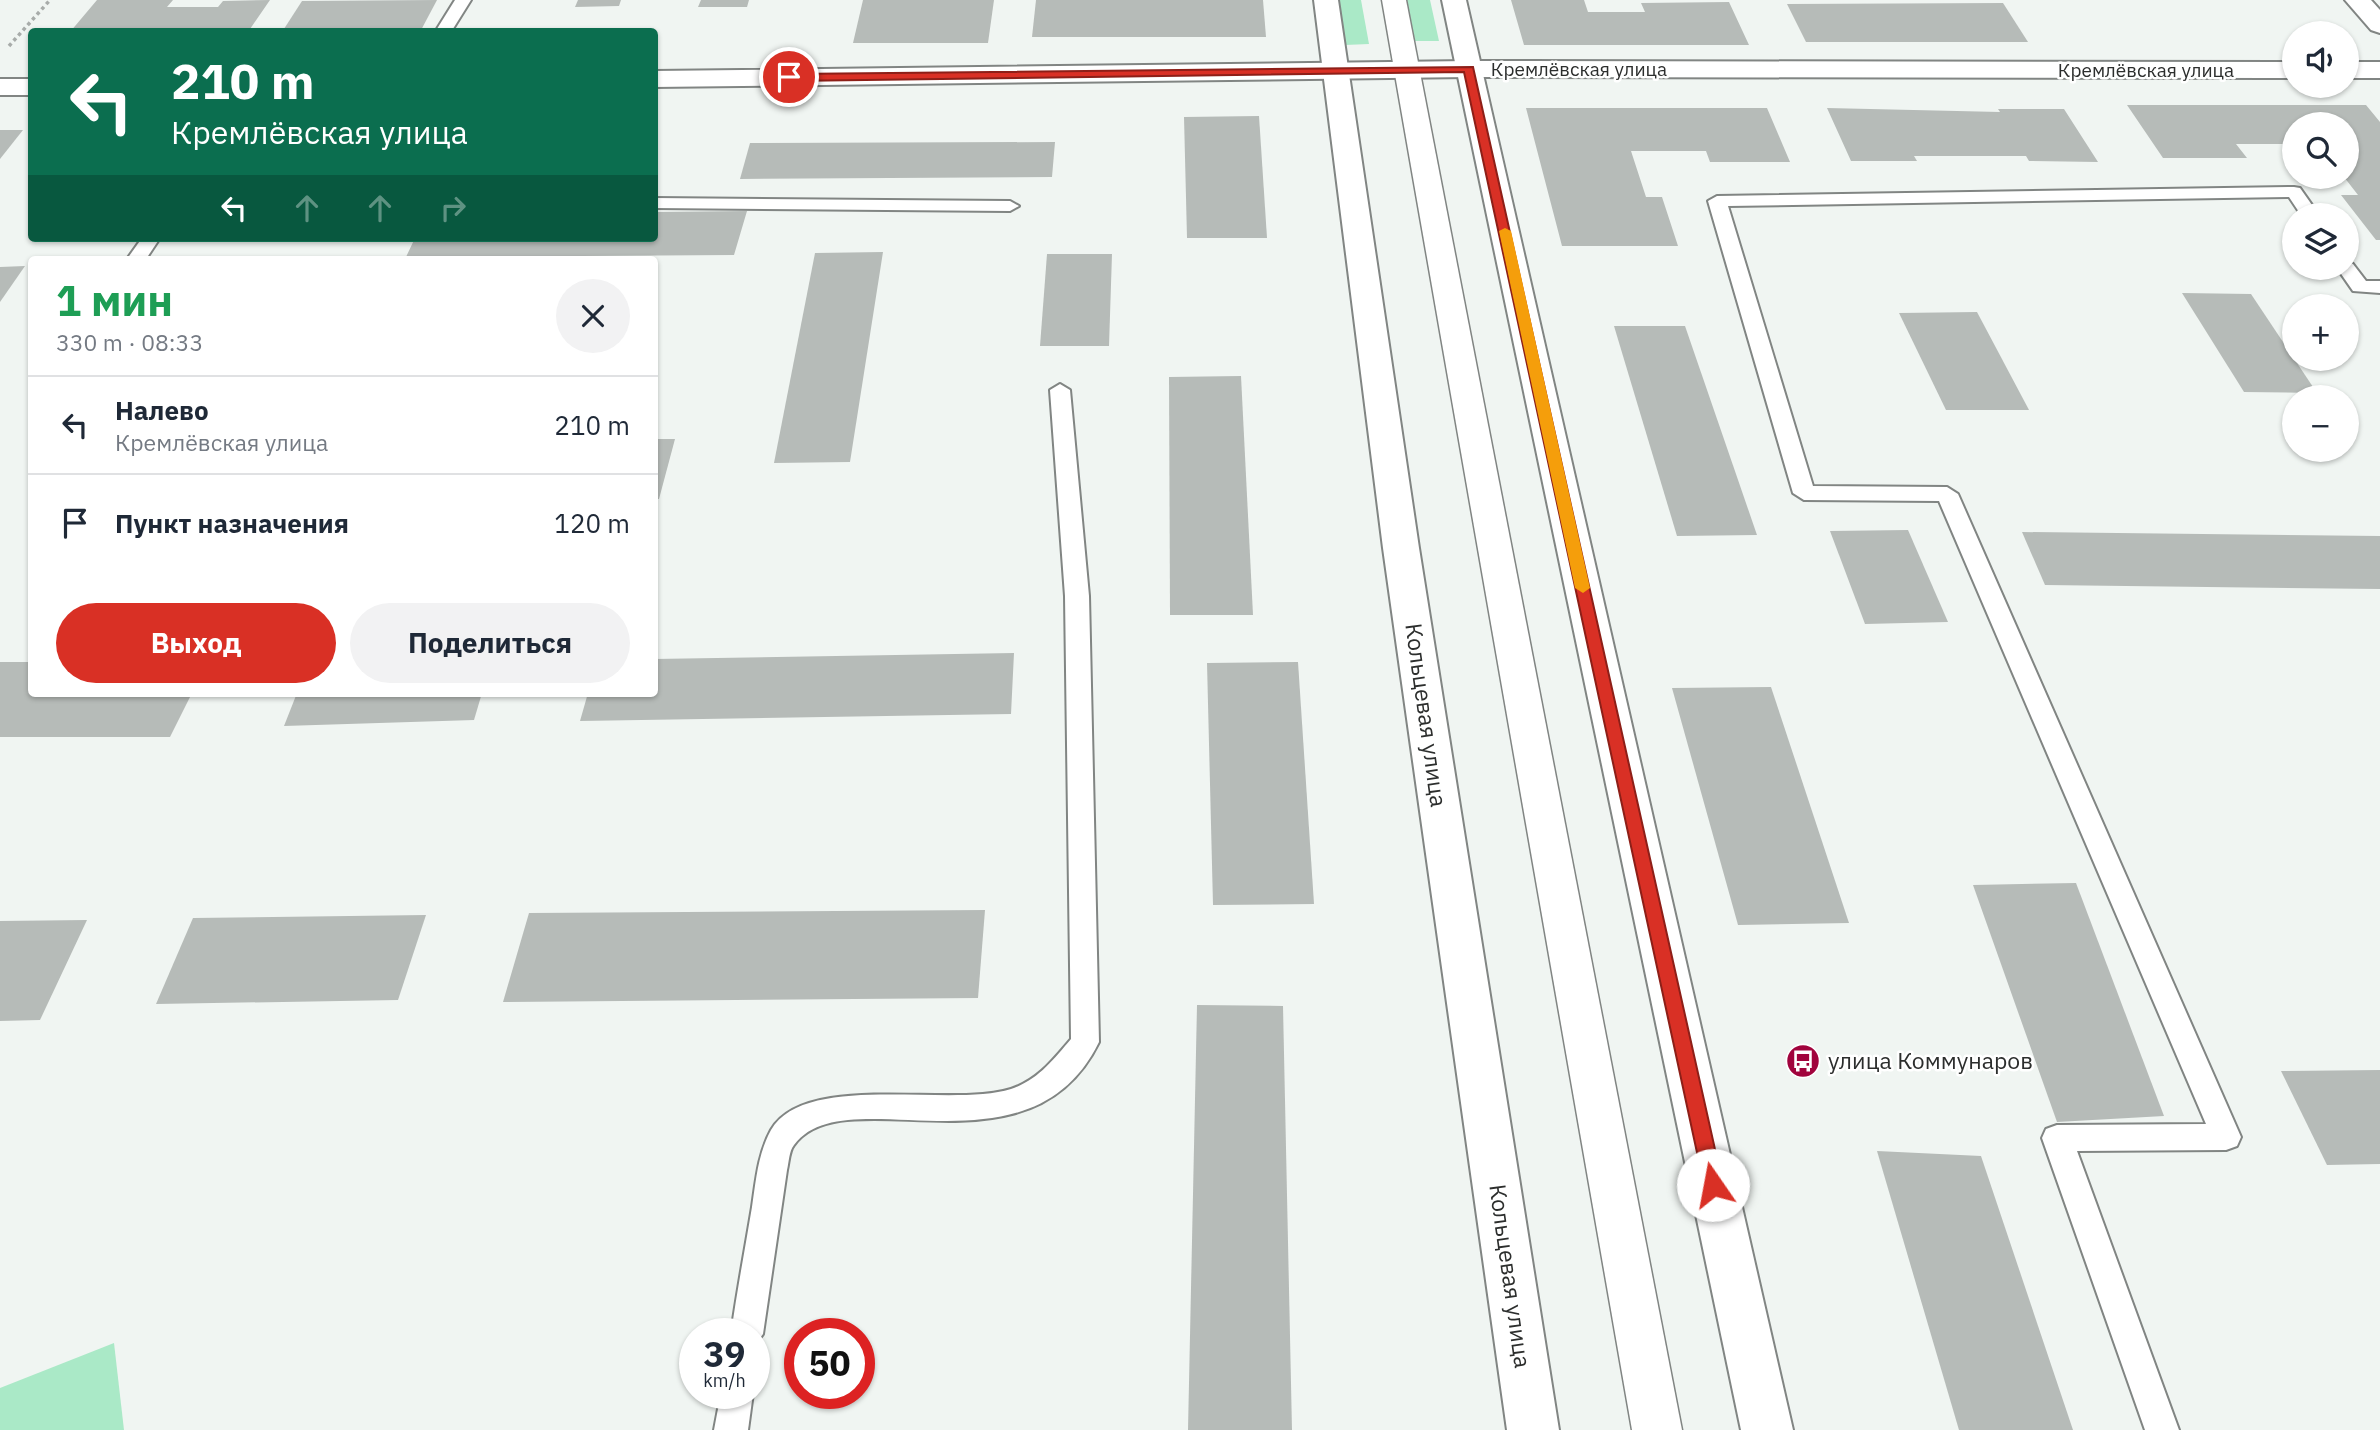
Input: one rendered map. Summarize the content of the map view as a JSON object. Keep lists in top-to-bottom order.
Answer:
{
  "streets": {
    "main road": ["Кремлёвская улица", "Кольцевая улица"]
  },
  "crossings": [
    ["Кремлёвская улица", "Кольцевая улица"]
  ],
  "places": {
    "bus stop": ["улица Коммунаров"]
  },
  "page": {
    "map_buttons": ["+", "−"],
    "turn": ["210 m", "Кремлёвская улица"],
    "heading": ["1 мин", "330 m · 08:33"],
    "list": [
      {
        "name": "Налево",
        "note": "Кремлёвская улица",
        "value": "210 m"
      },
      {
        "name": "Пункт назначения",
        "value": "120 m"
      }
    ],
    "buttons": ["Выход", "Поделиться"],
    "speed": "39 km/h",
    "limit": "50"
  }
}
